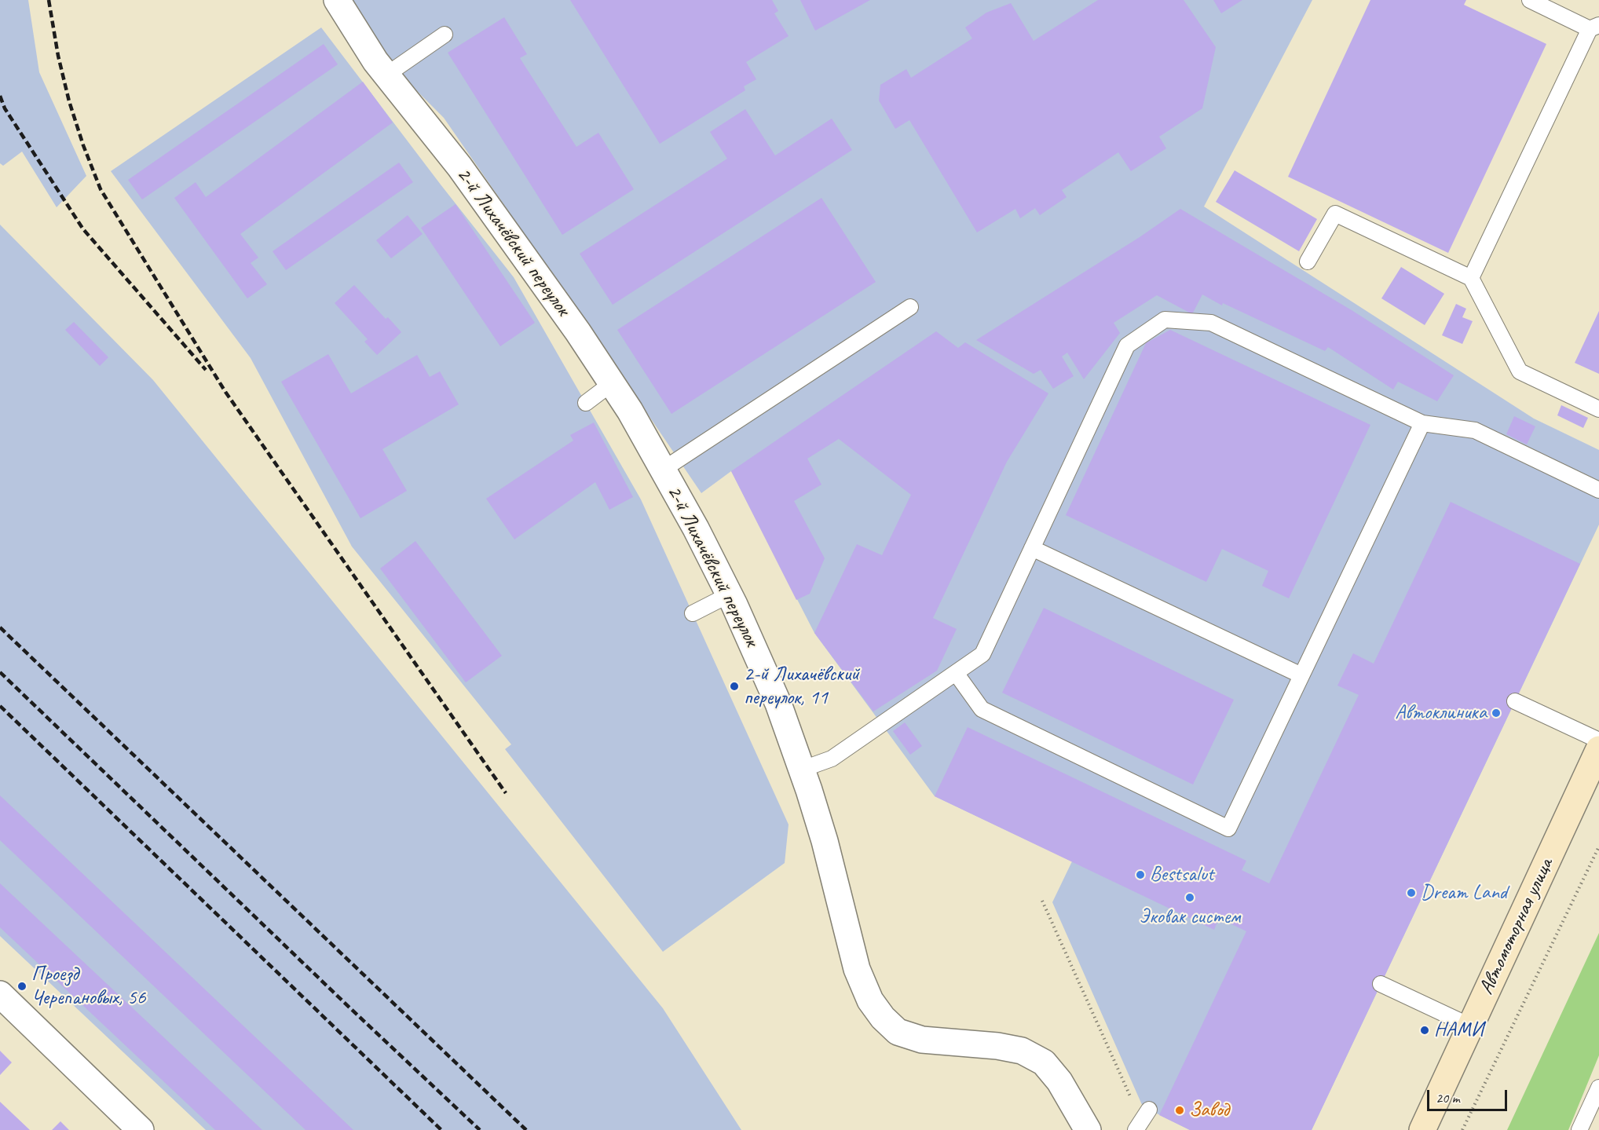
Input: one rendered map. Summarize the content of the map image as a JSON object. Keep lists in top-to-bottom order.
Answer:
{
  "streets": {
    "street": ["2-й Лихачёвский переулок", "Автомоторная улица"]
  },
  "places": [
    "2-й Лихачёвский переулок, 11",
    "Автоклиника",
    "Bestsalut",
    "Dream Land",
    "Эковак систем",
    "Проезд Черепановых, 56",
    "НАМИ",
    "Завод"
  ],
  "scale_bar": "20 m"
}
